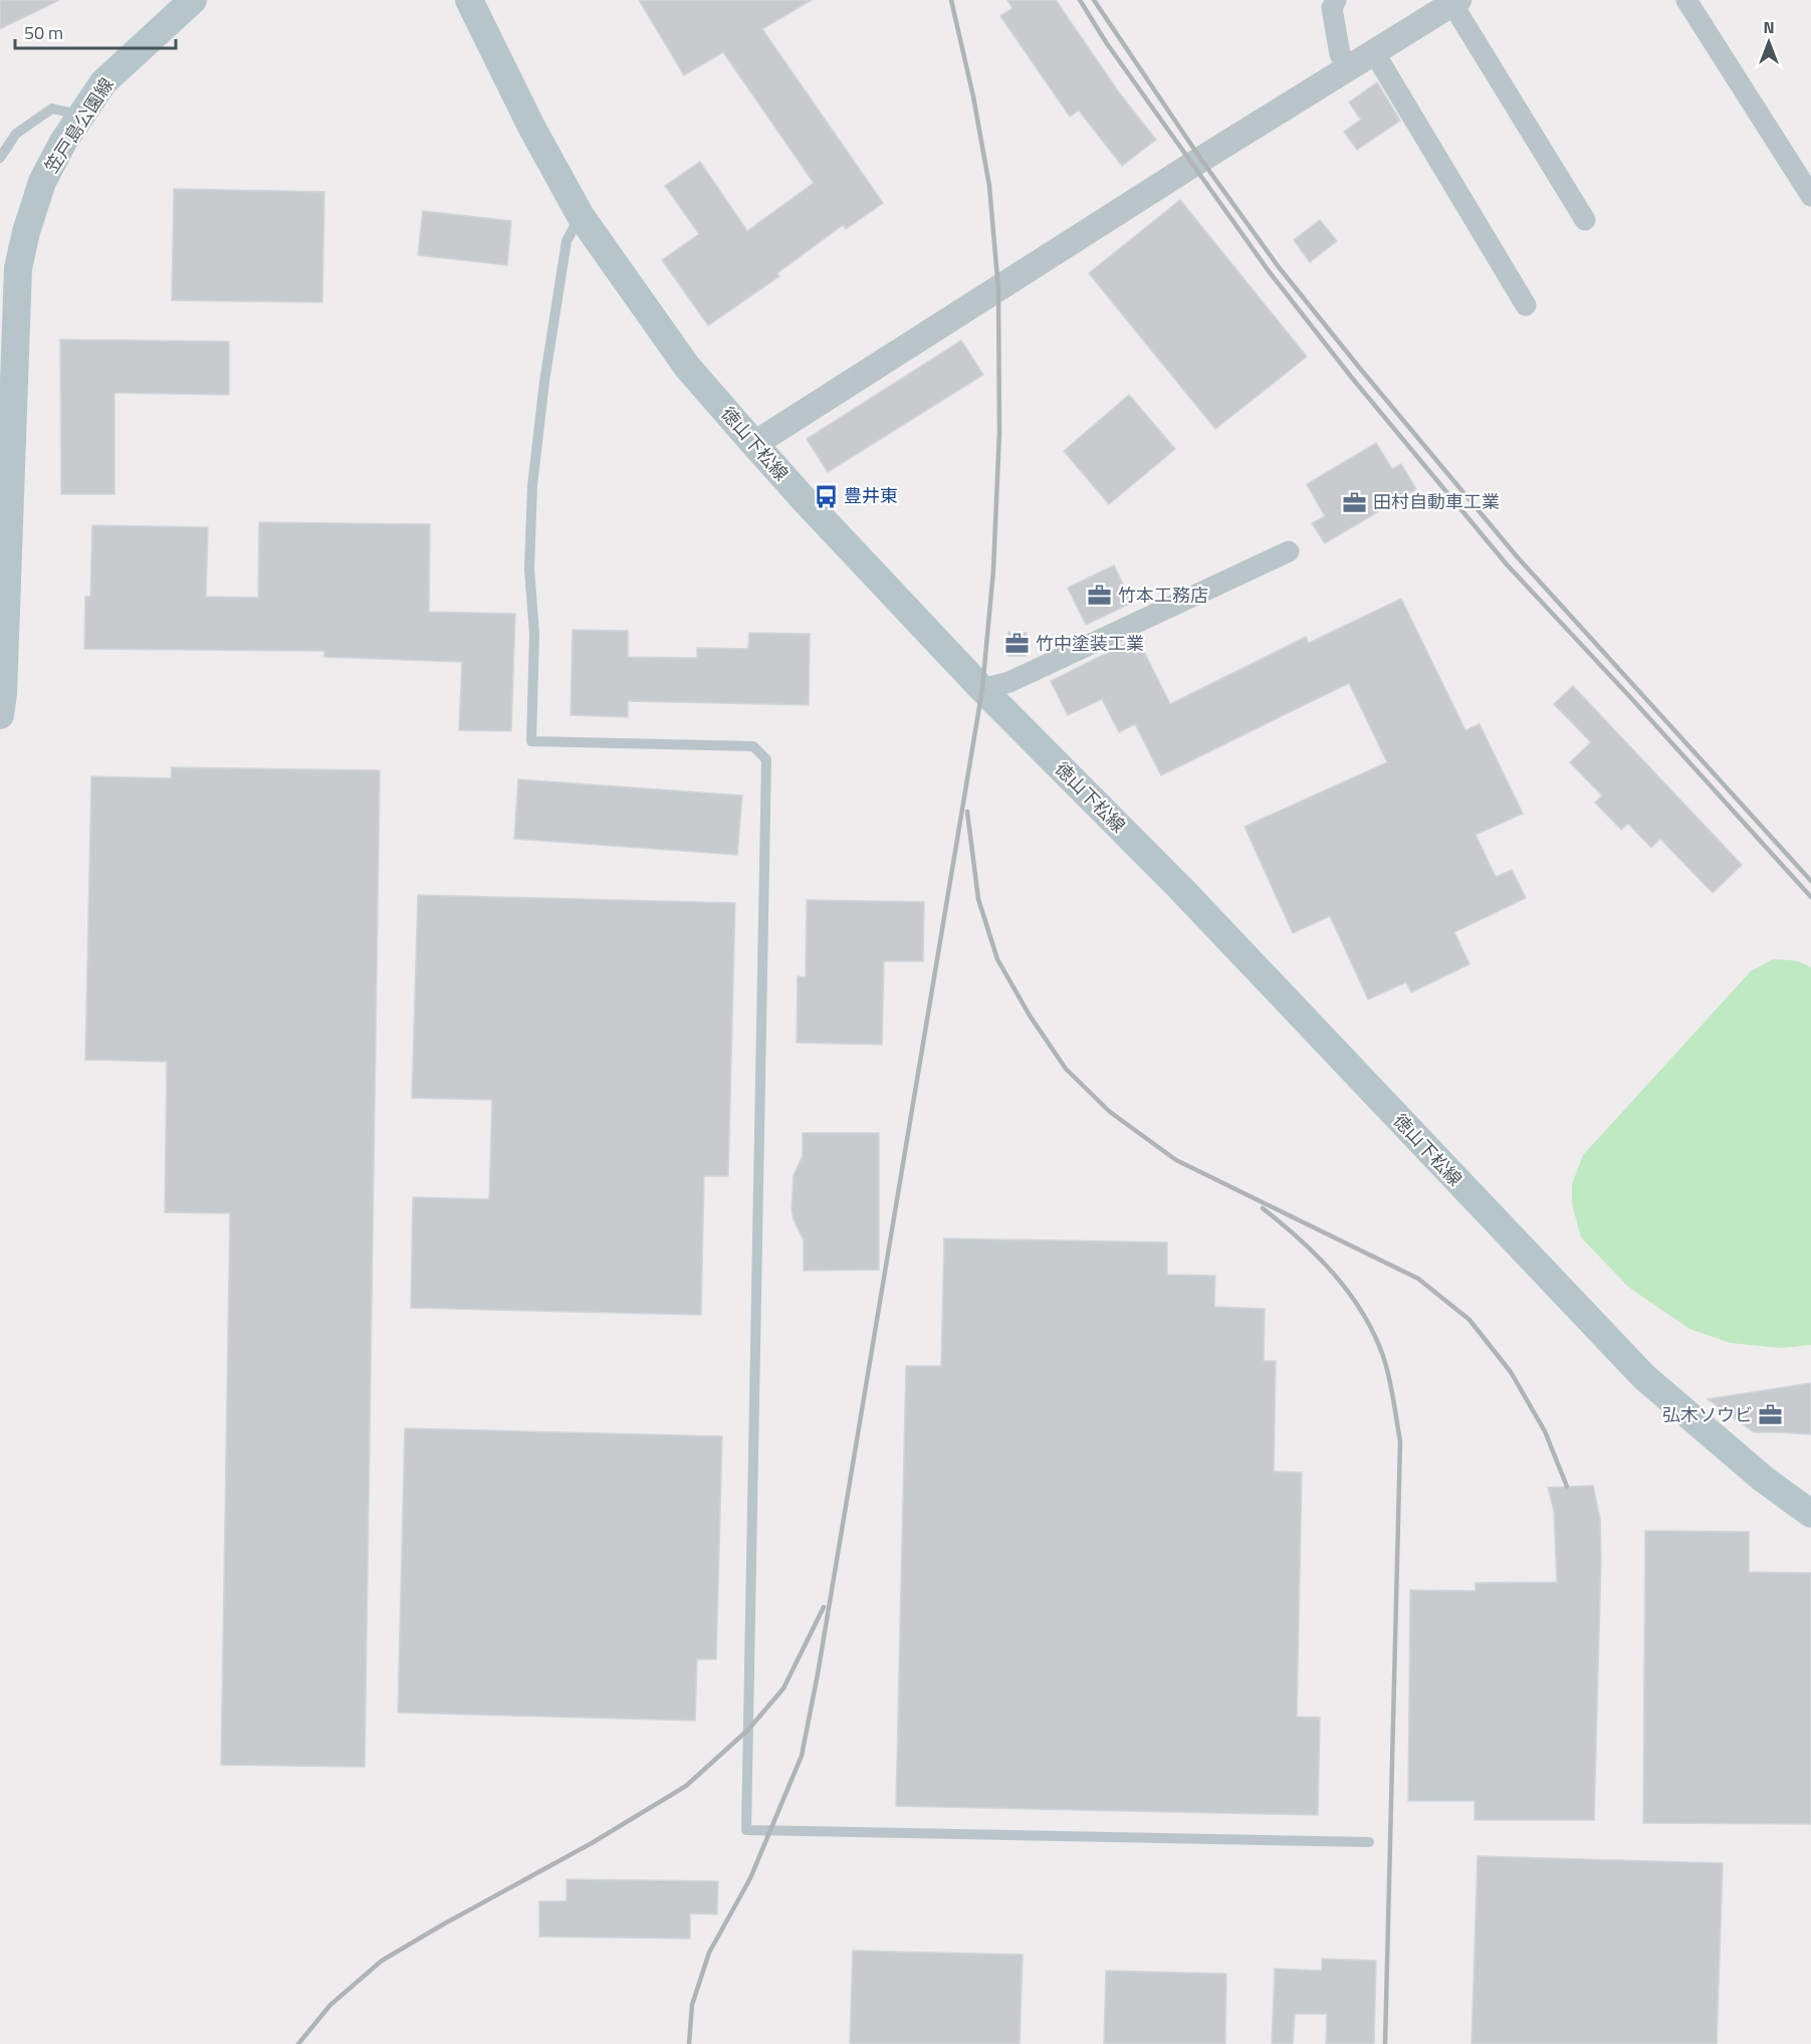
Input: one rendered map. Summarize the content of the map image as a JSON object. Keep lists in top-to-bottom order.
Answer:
{
  "streets": {
    "main road": ["笠戸島公園線", "徳山下松線"]
  },
  "places": {
    "bus stop": ["豊井東"],
    "office": [
      "田村自動車工業",
      "竹本工務店",
      "竹中塗装工業",
      "弘木ソウビ"
    ]
  },
  "scale_bar": "50 m",
  "north": "top"
}
